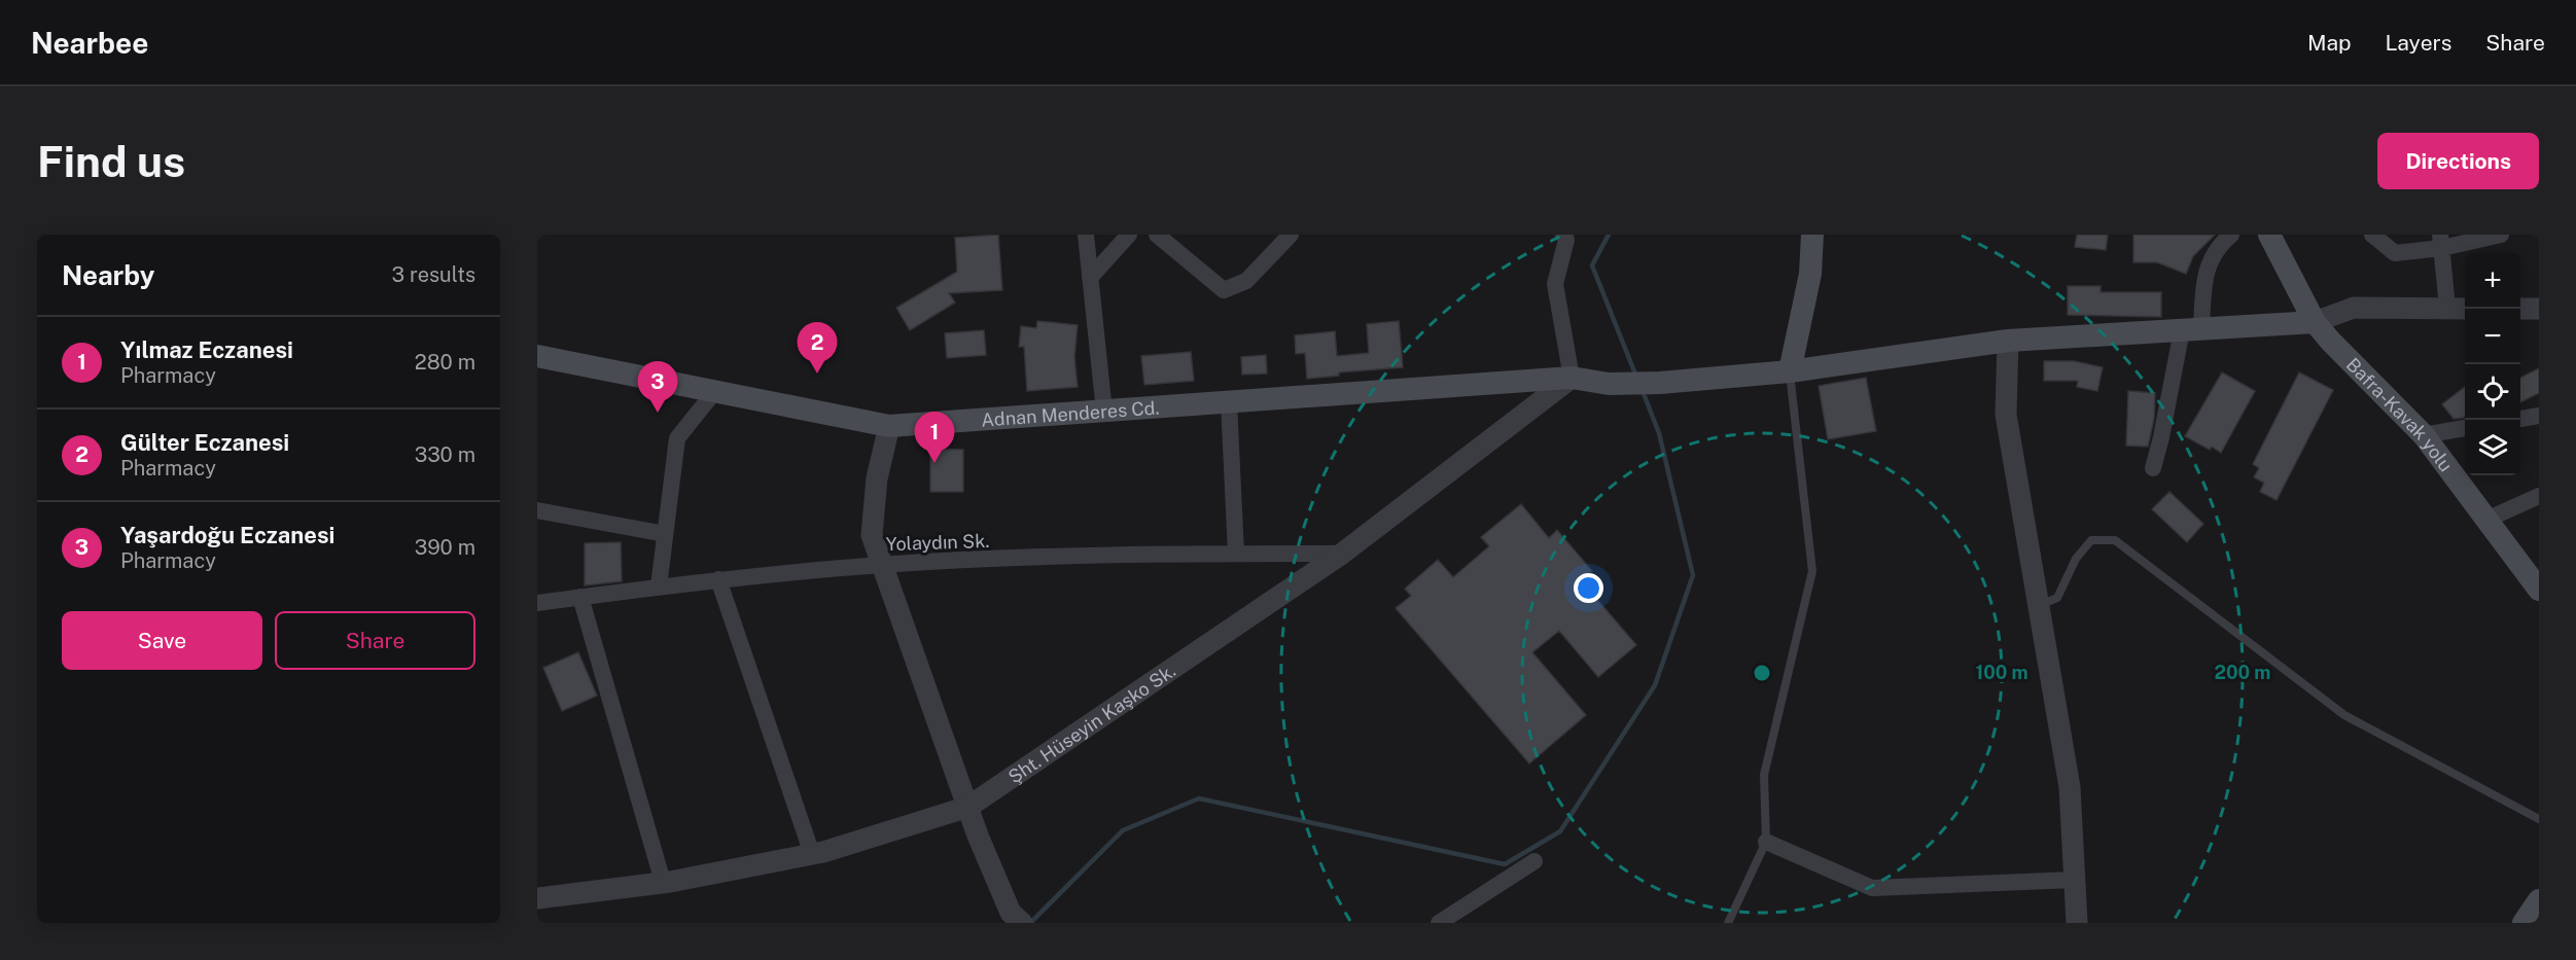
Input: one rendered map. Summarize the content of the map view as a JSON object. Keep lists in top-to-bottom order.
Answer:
{
  "streets": {
    "main road": ["Adnan Menderes Cd.", "Bafra-Kavak yolu"],
    "street": ["Yolaydın Sk.", "Şht. Hüseyin Kaşko Sk."]
  },
  "crossings": [
    ["Adnan Menderes Cd.", "Bafra-Kavak yolu"],
    ["Adnan Menderes Cd.", "Şht. Hüseyin Kaşko Sk."],
    ["Yolaydın Sk.", "Şht. Hüseyin Kaşko Sk."]
  ],
  "page": {
    "header": "Nearbee",
    "nav": ["Map", "Layers", "Share"],
    "buttons": [
      "Directions",
      ["Save", "Share"]
    ],
    "title": "Find us",
    "heading": ["Nearby", "3 results"],
    "map_buttons": ["+", "−"],
    "list": [
      {
        "mark": "1",
        "name": "Yılmaz Eczanesi",
        "note": "Pharmacy",
        "value": "280 m"
      },
      {
        "mark": "2",
        "name": "Gülter Eczanesi",
        "note": "Pharmacy",
        "value": "330 m"
      },
      {
        "mark": "3",
        "name": "Yaşardoğu Eczanesi",
        "note": "Pharmacy",
        "value": "390 m"
      }
    ],
    "pins": ["2", "3", "1"]
  },
  "rings": ["100 m", "200 m"]
}
